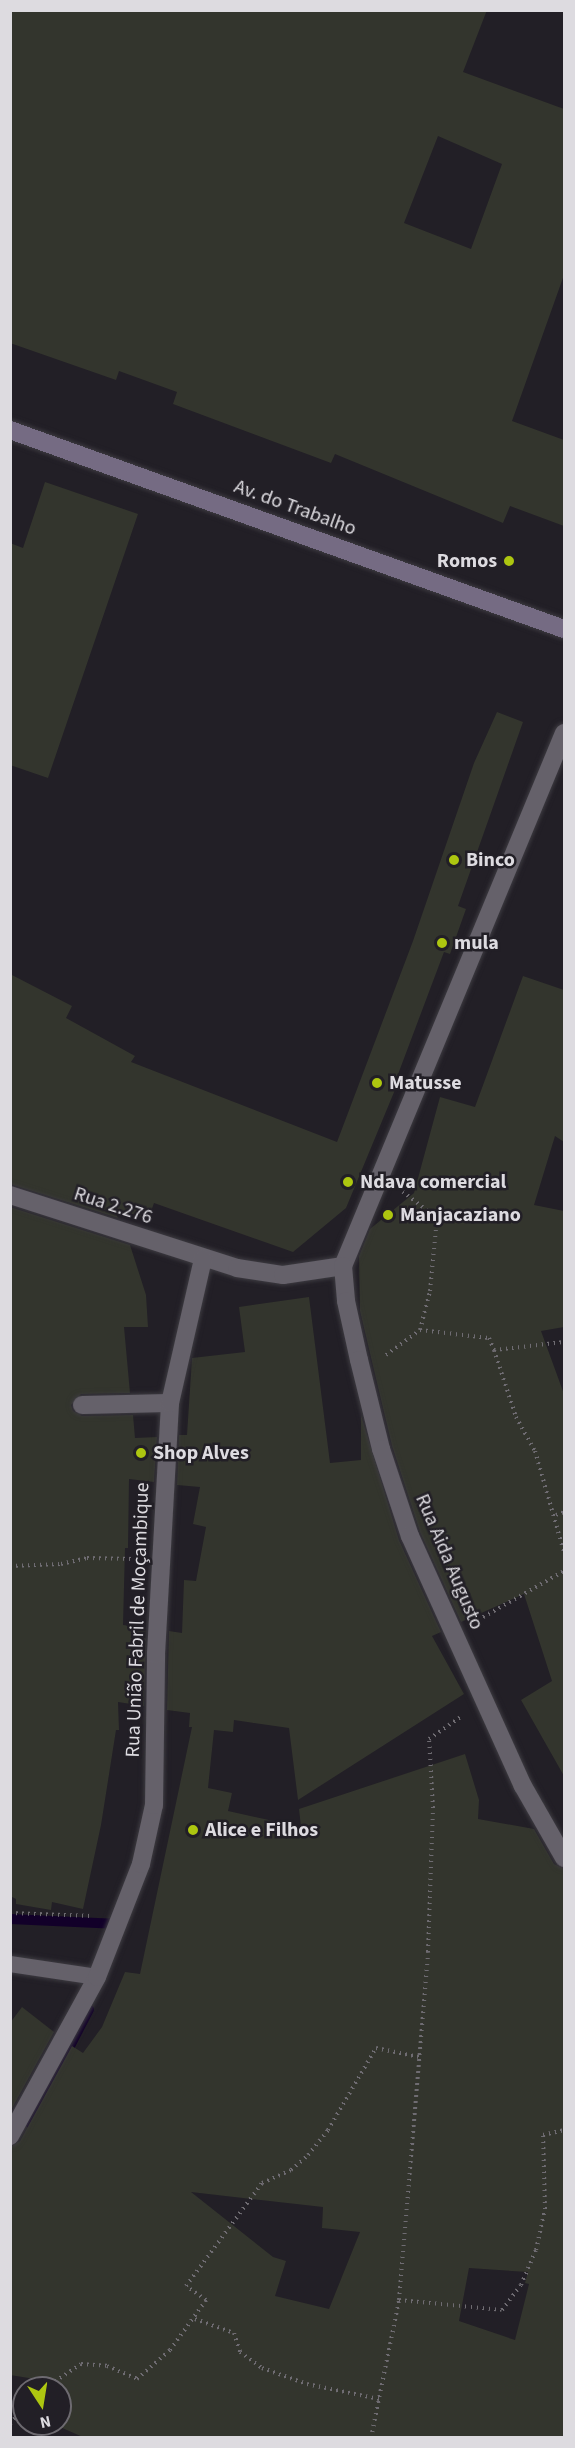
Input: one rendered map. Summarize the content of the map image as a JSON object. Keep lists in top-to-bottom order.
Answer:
{
  "streets": {
    "main road": ["Av. do Trabalho"],
    "street": ["Rua 2.276", "Rua Aida Augusto", "Rua União Fabril de Moçambique"]
  },
  "crossings": [
    ["Rua 2.276", "Rua União Fabril de Moçambique"]
  ],
  "places": [
    "Romos",
    "Binco",
    "mula",
    "Matusse",
    "Ndava comercial",
    "Manjacaziano",
    "Shop Alves",
    "Alice e Filhos"
  ],
  "north": "bottom"
}
